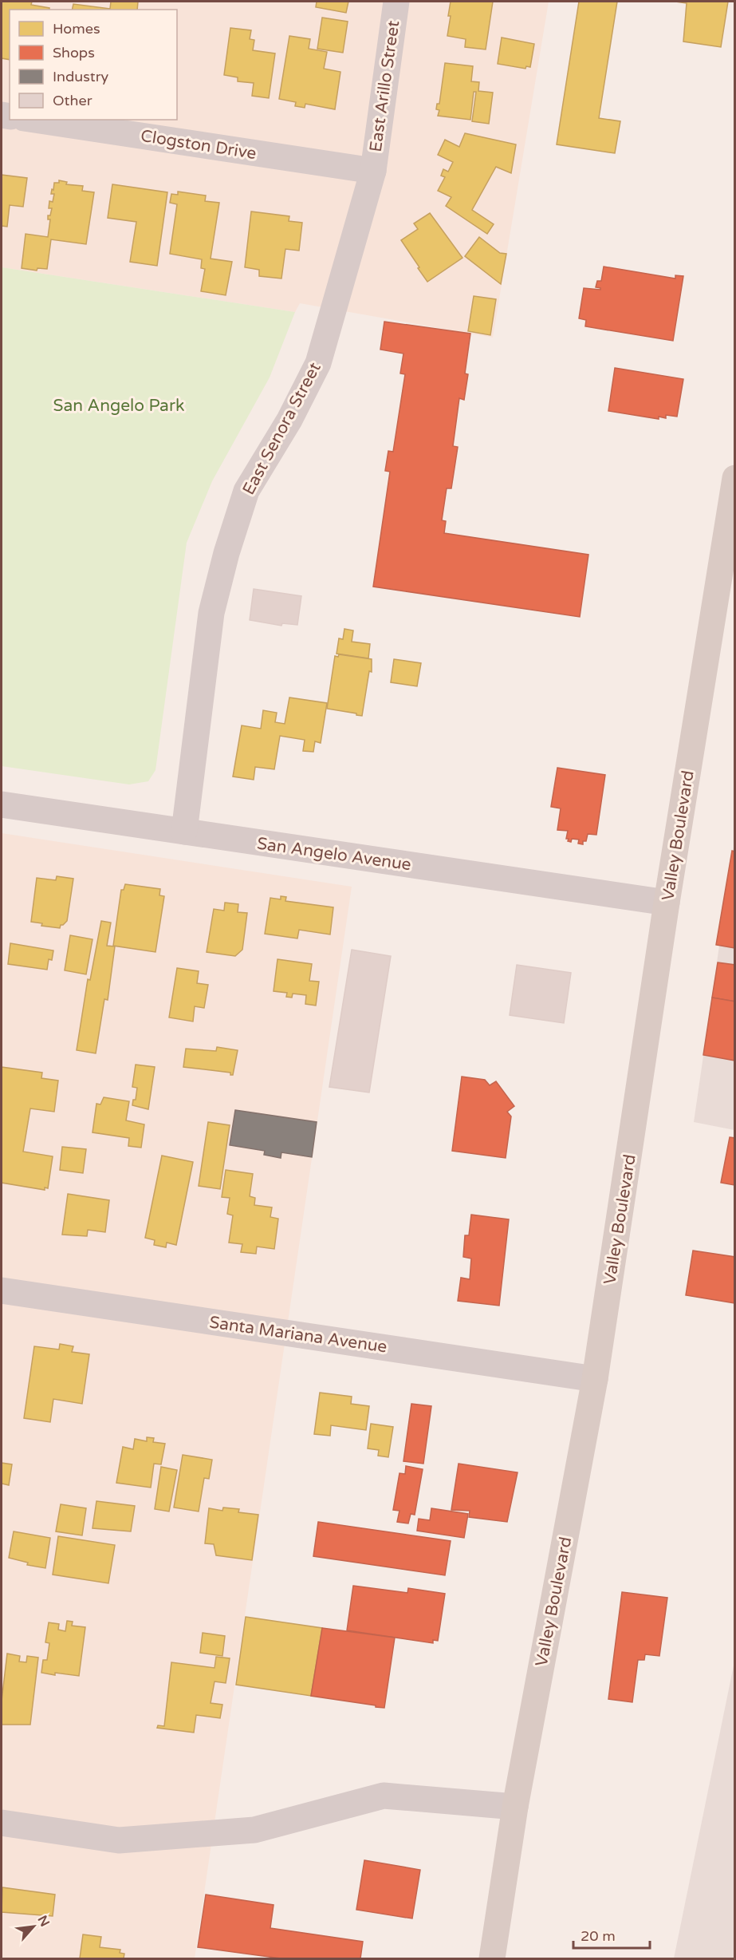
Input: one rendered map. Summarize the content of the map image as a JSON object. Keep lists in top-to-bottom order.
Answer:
{
  "streets": {
    "main road": ["Valley Boulevard"],
    "street": [
      "East Arillo Street",
      "Clogston Drive",
      "East Senora Street",
      "San Angelo Avenue",
      "Santa Mariana Avenue"
    ]
  },
  "crossings": [
    ["East Arillo Street", "Clogston Drive"],
    ["East Arillo Street", "East Senora Street"],
    ["Clogston Drive", "East Senora Street"],
    ["East Senora Street", "San Angelo Avenue"],
    ["Valley Boulevard", "San Angelo Avenue"],
    ["Valley Boulevard", "Santa Mariana Avenue"]
  ],
  "parks": ["San Angelo Park"],
  "legend": [
    "Homes",
    "Shops",
    "Industry",
    "Other"
  ],
  "scale_bar": "20 m",
  "north": "top right"
}
